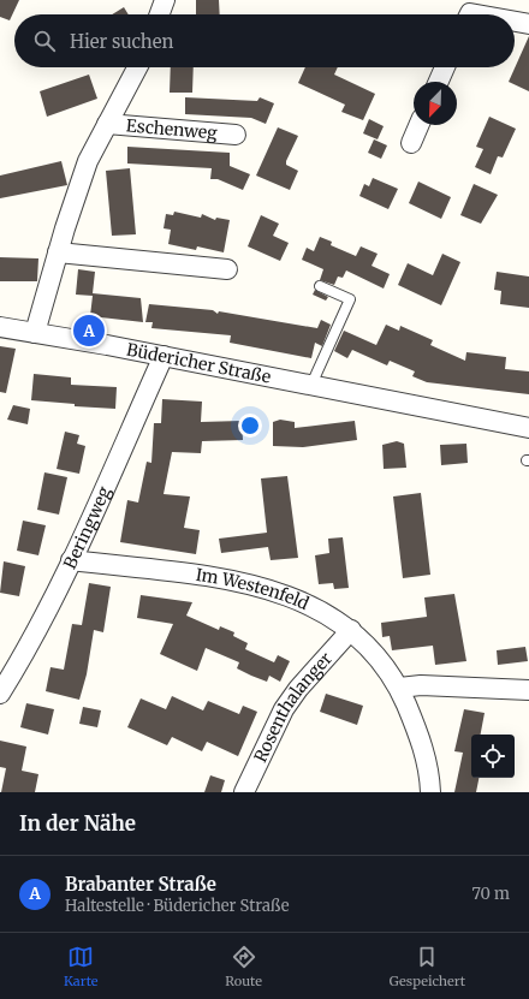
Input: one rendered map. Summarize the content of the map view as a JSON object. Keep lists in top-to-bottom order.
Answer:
{
  "streets": {
    "street": [
      "Eschenweg",
      "Büdericher Straße",
      "Beringweg",
      "Im Westenfeld",
      "Rosenthalanger"
    ]
  },
  "crossings": [
    ["Büdericher Straße", "Beringweg"],
    ["Beringweg", "Im Westenfeld"],
    ["Im Westenfeld", "Rosenthalanger"]
  ],
  "north": "bottom left",
  "page": {
    "search": "Hier suchen",
    "pins": "A",
    "heading": "In der Nähe",
    "list": [
      {
        "mark": "A",
        "name": "Brabanter Straße",
        "note": "Haltestelle · Büdericher Straße",
        "value": "70 m"
      }
    ],
    "nav": ["Karte", "Route", "Gespeichert"]
  }
}
